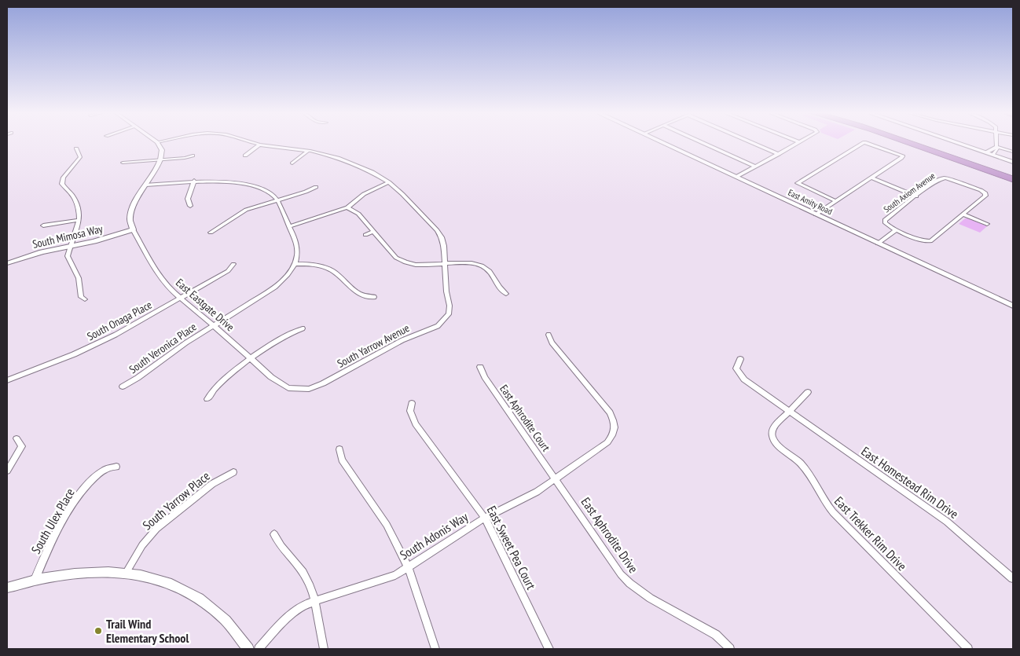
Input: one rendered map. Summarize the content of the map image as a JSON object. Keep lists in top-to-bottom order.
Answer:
{
  "streets": {
    "street": [
      "South Axiom Avenue",
      "East Amity Road",
      "South Mimosa Way",
      "East Eastgate Drive",
      "South Onaga Place",
      "South Yarrow Avenue",
      "South Veronica Place",
      "East Aphrodite Court",
      "East Homestead Rim Drive",
      "South Yarrow Place",
      "South Ulex Place",
      "East Trekker Rim Drive",
      "East Aphrodite Drive",
      "South Adonis Way",
      "East Sweet Pea Court"
    ]
  },
  "crossings": [
    ["South Mimosa Way", "East Eastgate Drive"],
    ["East Eastgate Drive", "South Onaga Place"],
    ["East Eastgate Drive", "South Yarrow Avenue"],
    ["East Eastgate Drive", "South Veronica Place"],
    ["East Aphrodite Court", "East Aphrodite Drive"],
    ["East Aphrodite Court", "South Adonis Way"],
    ["East Homestead Rim Drive", "East Trekker Rim Drive"],
    ["East Aphrodite Drive", "South Adonis Way"],
    ["South Adonis Way", "East Sweet Pea Court"]
  ],
  "places": ["Trail Wind Elementary School"]
}
